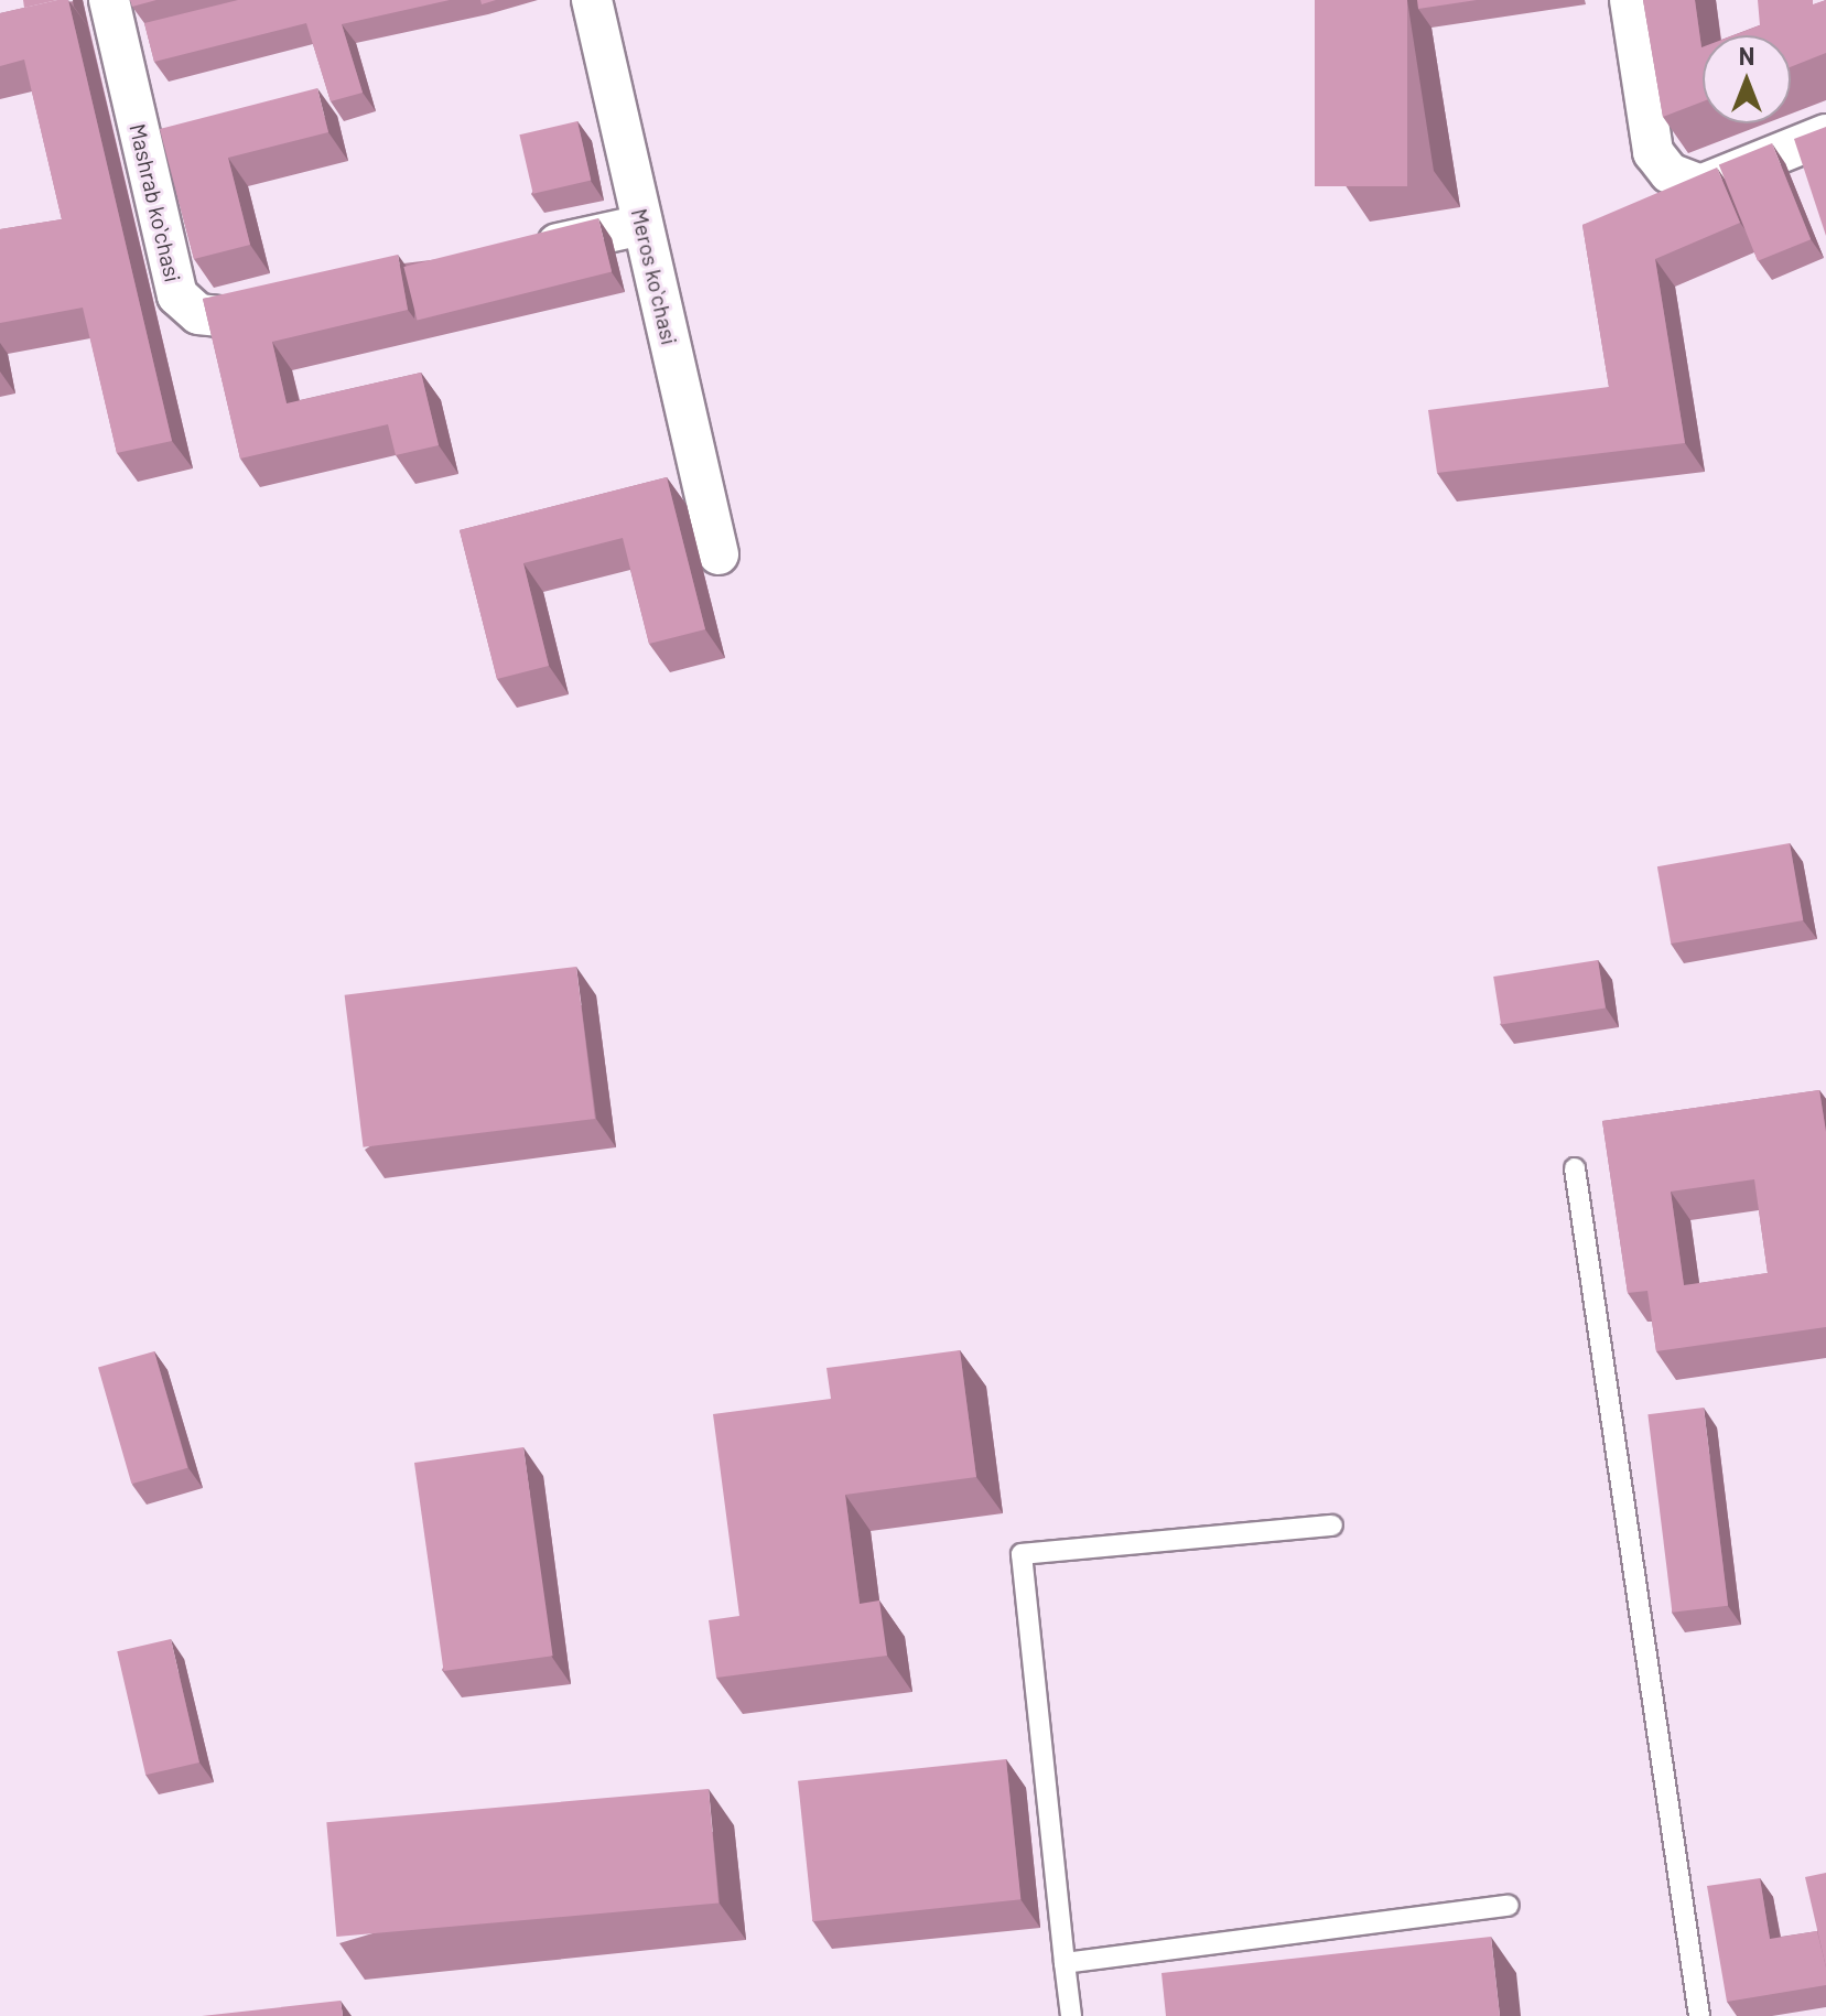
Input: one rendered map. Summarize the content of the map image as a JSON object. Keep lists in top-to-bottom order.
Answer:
{
  "streets": {
    "street": ["Mashrab koʻchasi", "Meros koʻchasi"]
  },
  "north": "top"
}
